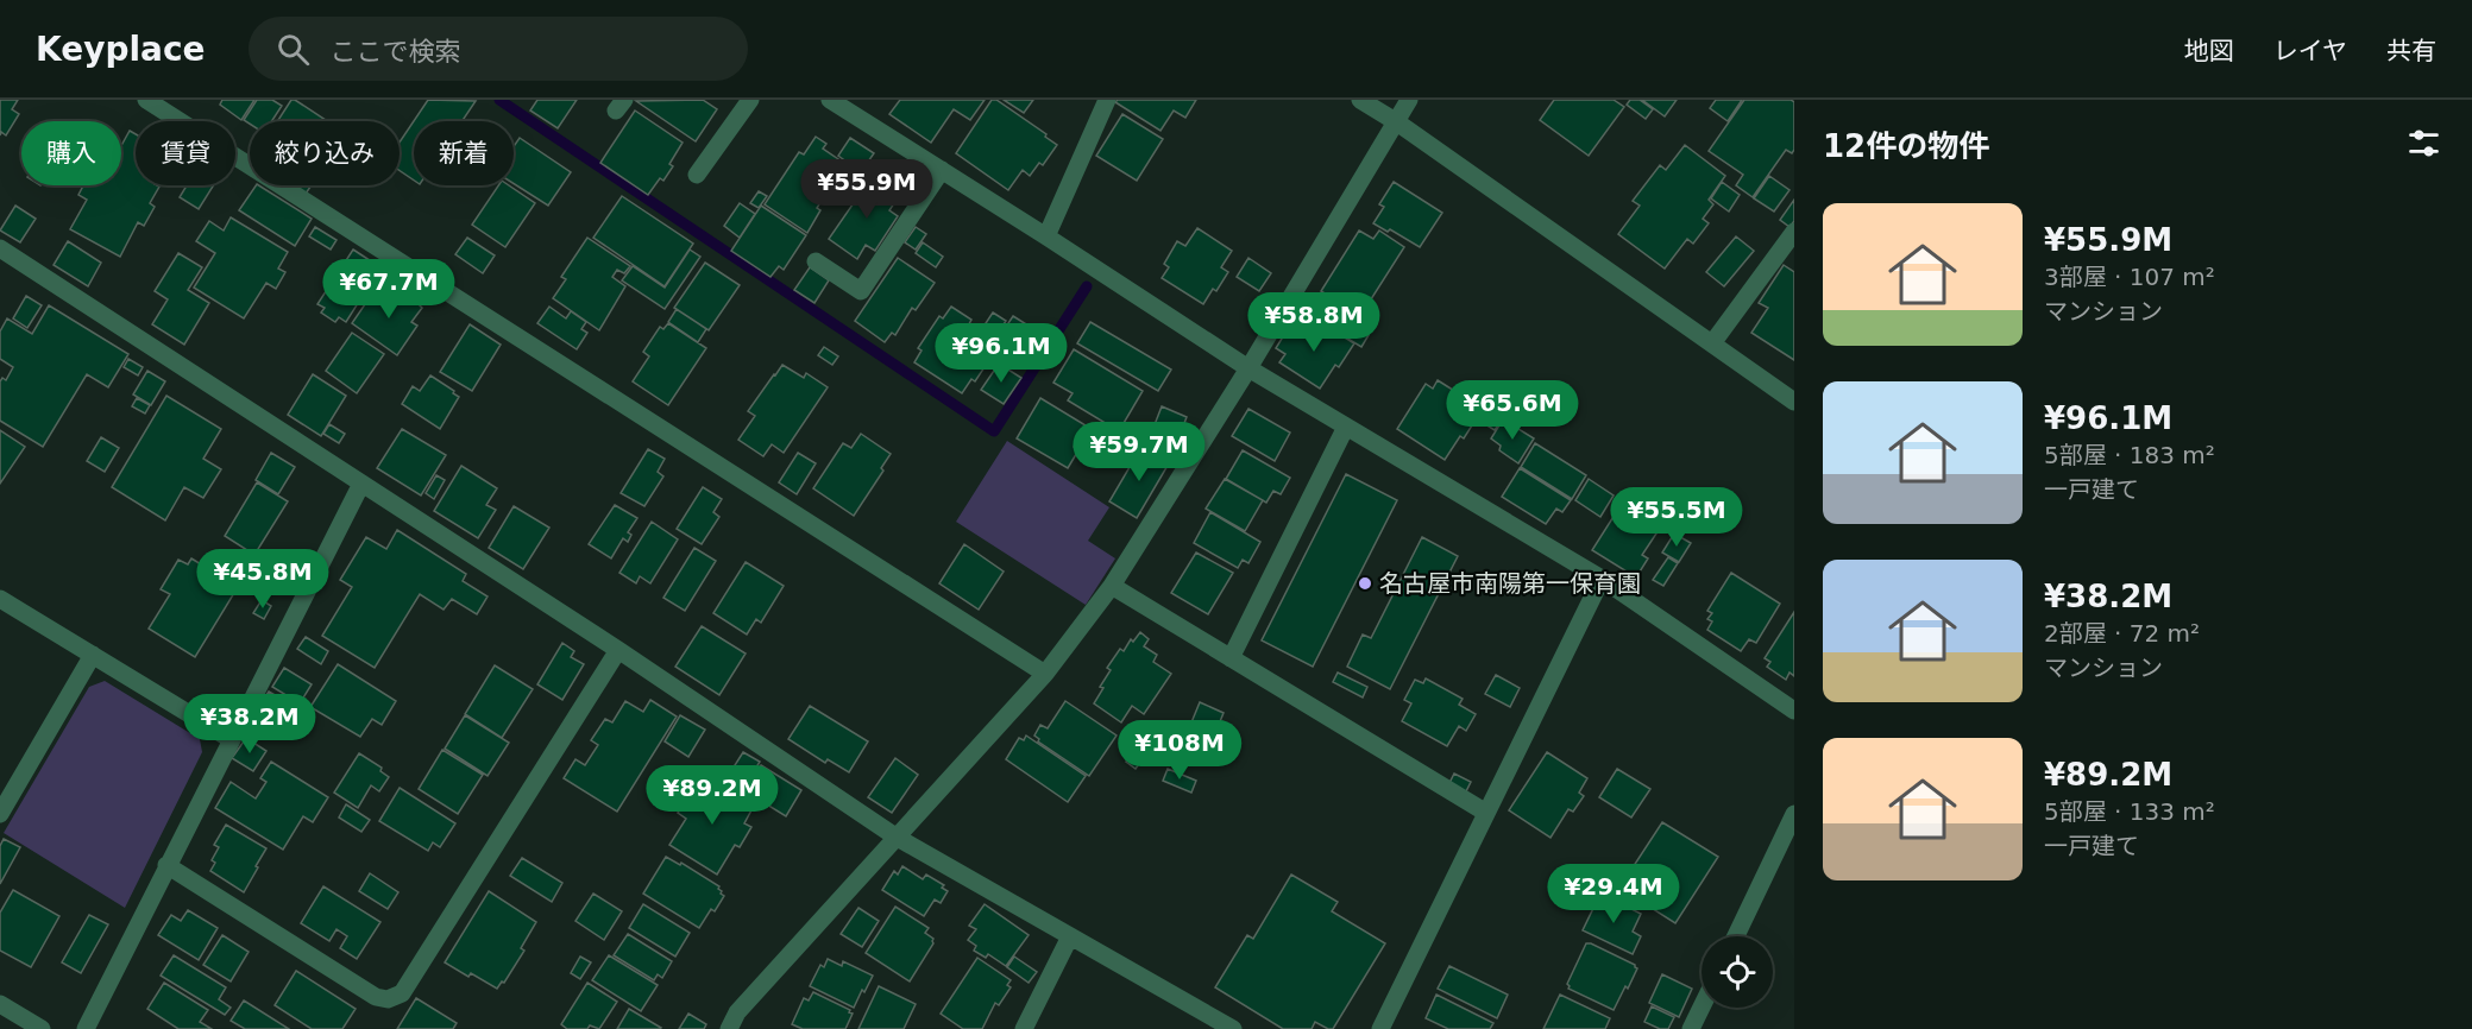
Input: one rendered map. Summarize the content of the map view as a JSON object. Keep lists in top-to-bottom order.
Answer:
{
  "places": ["名古屋市南陽第一保育園"],
  "page": {
    "header": "Keyplace",
    "search": "ここで検索",
    "nav": ["地図", "レイヤ", "共有"],
    "heading": "12件の物件",
    "chip": [
      "購入",
      "賃貸",
      "絞り込み",
      "新着"
    ],
    "price": [
      "¥55.9M",
      "¥67.7M",
      "¥58.8M",
      "¥96.1M",
      "¥65.6M",
      "¥59.7M",
      "¥55.5M",
      "¥45.8M",
      "¥38.2M",
      "¥108M",
      "¥89.2M",
      "¥29.4M"
    ],
    "list": [
      {
        "name": "¥55.9M",
        "note": "3部屋 · 107 m² · マンション"
      },
      {
        "name": "¥96.1M",
        "note": "5部屋 · 183 m² · 一戸建て"
      },
      {
        "name": "¥38.2M",
        "note": "2部屋 · 72 m² · マンション"
      },
      {
        "name": "¥89.2M",
        "note": "5部屋 · 133 m² · 一戸建て"
      }
    ]
  }
}
